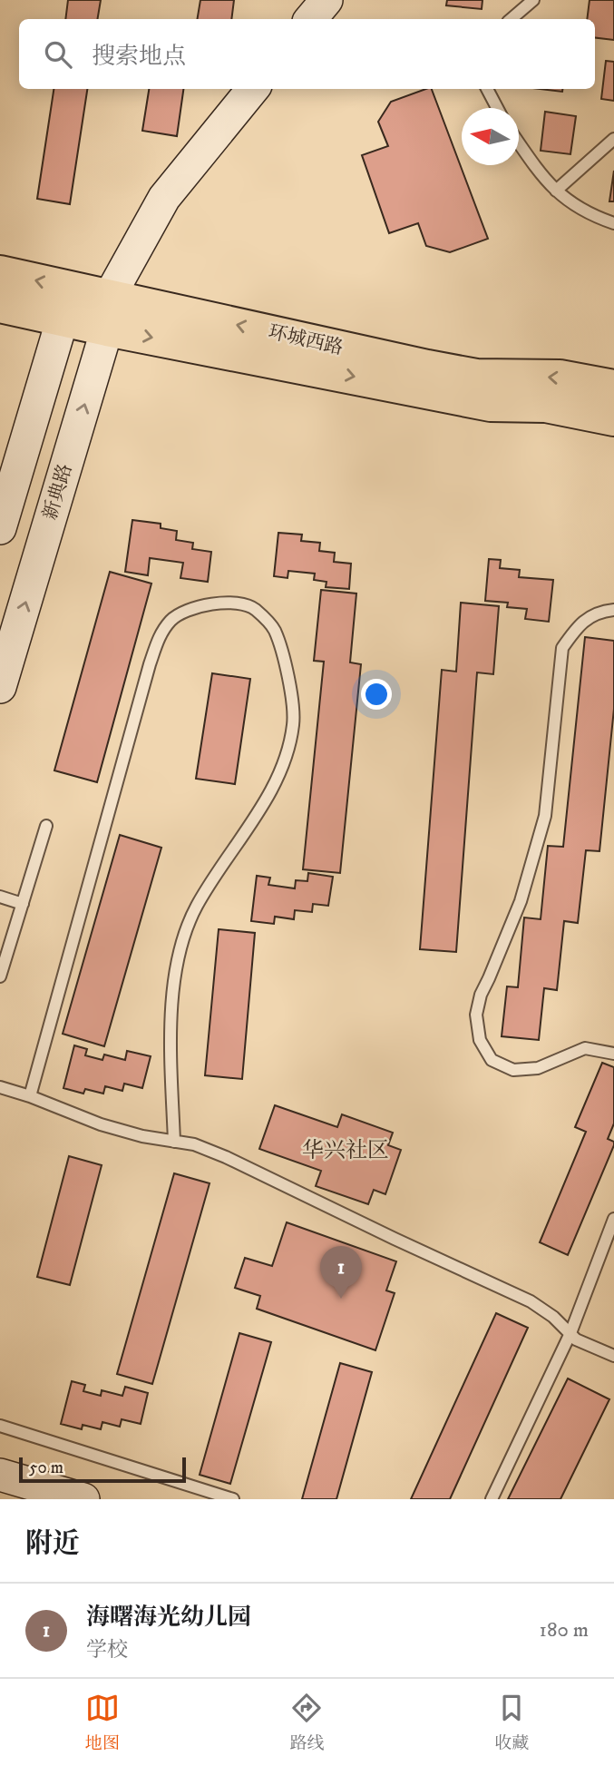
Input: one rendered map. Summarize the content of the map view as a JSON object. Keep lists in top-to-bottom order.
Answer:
{
  "streets": {
    "main road": ["环城西路", "新典路"]
  },
  "crossings": [
    ["环城西路", "新典路"]
  ],
  "districts": ["华兴社区"],
  "scale_bar": "50 m",
  "north": "left",
  "page": {
    "search": "搜索地点",
    "pins": "1",
    "scale": "50 m",
    "heading": "附近",
    "list": [
      {
        "mark": "1",
        "name": "海曙海光幼儿园",
        "note": "学校",
        "value": "180 m"
      }
    ],
    "nav": ["地图", "路线", "收藏"]
  }
}
